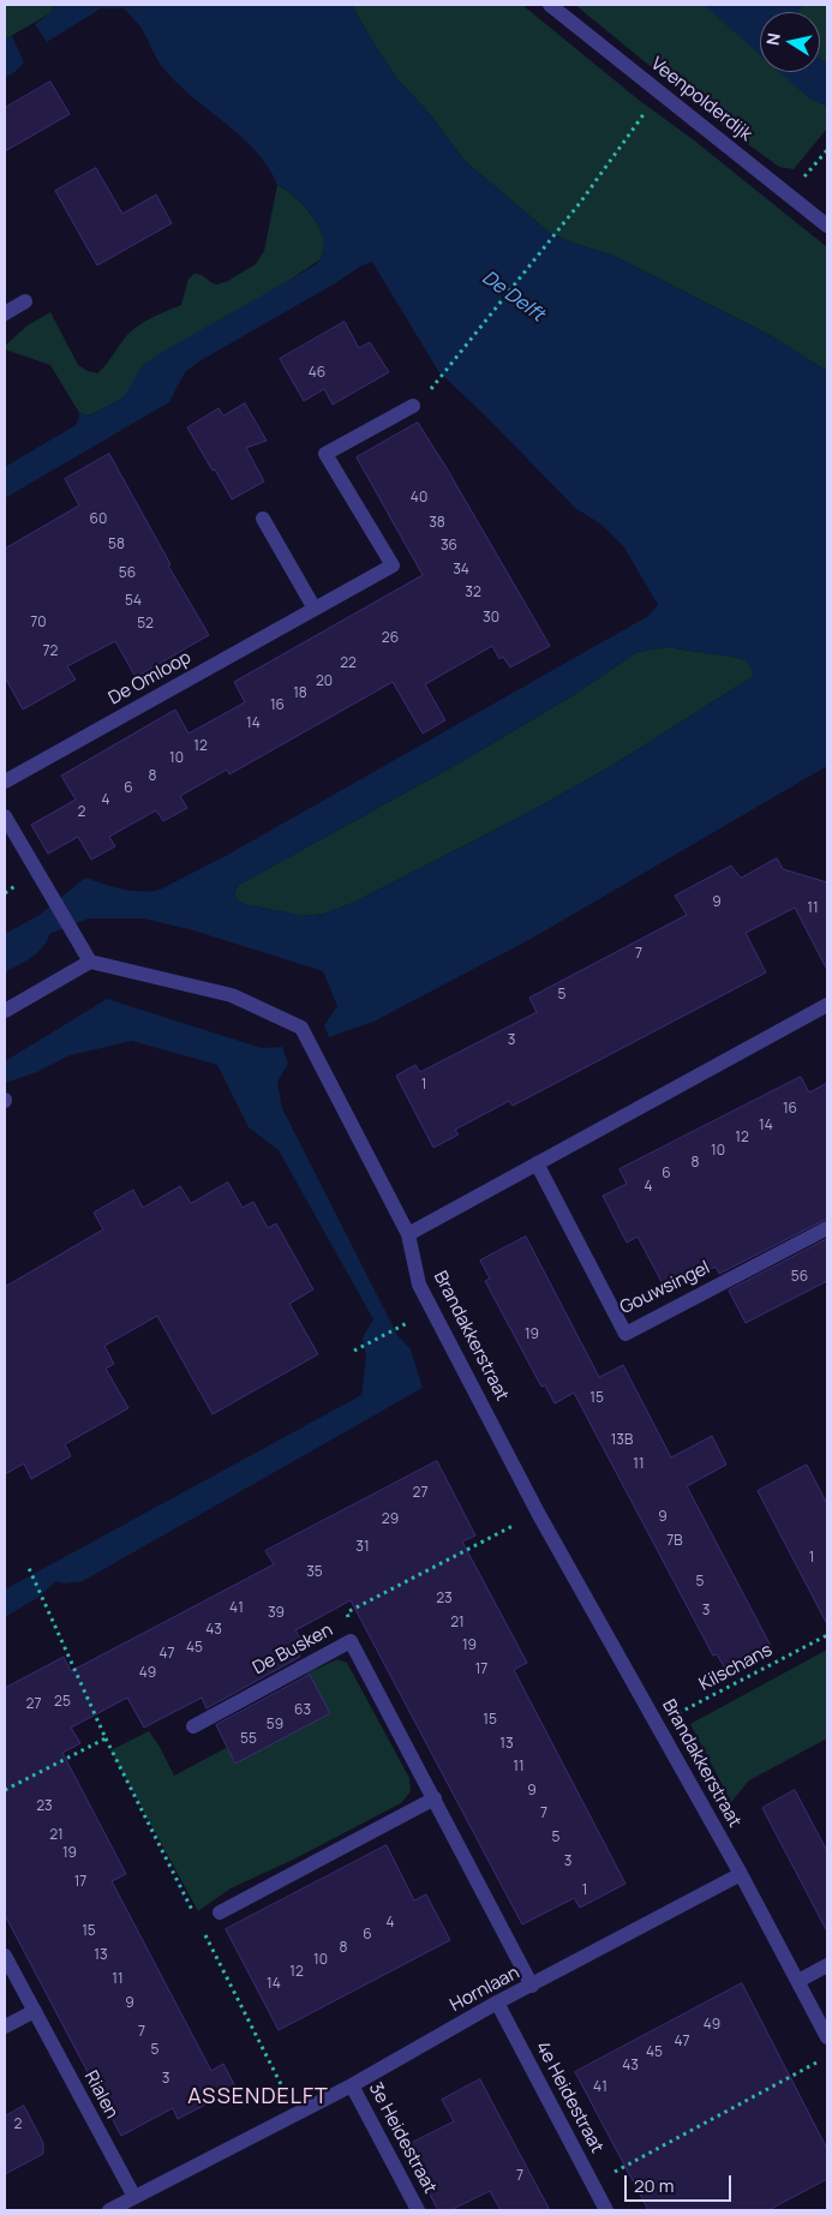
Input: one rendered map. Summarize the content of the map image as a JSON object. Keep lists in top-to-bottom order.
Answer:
{
  "streets": {
    "street": [
      "Veenpolderdijk",
      "De Omloop",
      "Gouwsingel",
      "Brandakkerstraat",
      "De Busken",
      "Hornlaan",
      "Rialen",
      "4e Heidestraat",
      "3e Heidestraat"
    ],
    "path": ["Kilschans"]
  },
  "crossings": [
    ["Brandakkerstraat", "Kilschans"],
    ["Brandakkerstraat", "Hornlaan"],
    ["De Busken", "Hornlaan"],
    ["Hornlaan", "Rialen"],
    ["Hornlaan", "4e Heidestraat"],
    ["Hornlaan", "3e Heidestraat"]
  ],
  "districts": ["ASSENDELFT"],
  "water": ["De Delft"],
  "house_numbers": [
    "46",
    "40",
    "60",
    "38",
    "58",
    "36",
    "34",
    "56",
    "32",
    "54",
    "30",
    "70",
    "52",
    "26",
    "72",
    "22",
    "20",
    "18",
    "16",
    "14",
    "12",
    "10",
    "8",
    "6",
    "4",
    "2",
    "9",
    "11",
    "7",
    "5",
    "3",
    "1",
    "16",
    "14",
    "12",
    "10",
    "8",
    "6",
    "4",
    "56",
    "19",
    "15",
    "13B",
    "11",
    "27",
    "9",
    "29",
    "7B",
    "31",
    "1",
    "35",
    "5",
    "23",
    "41",
    "3",
    "39",
    "21",
    "43",
    "19",
    "45",
    "47",
    "17",
    "49",
    "25",
    "27",
    "63",
    "15",
    "59",
    "55",
    "13",
    "11",
    "9",
    "23",
    "7",
    "21",
    "5",
    "19",
    "3",
    "17",
    "1",
    "4",
    "15",
    "6",
    "8",
    "13",
    "10",
    "12",
    "11",
    "14",
    "9",
    "49",
    "7",
    "47",
    "5",
    "45",
    "43",
    "3",
    "41",
    "2",
    "7"
  ],
  "scale_bar": "20 m",
  "north": "left"
}
